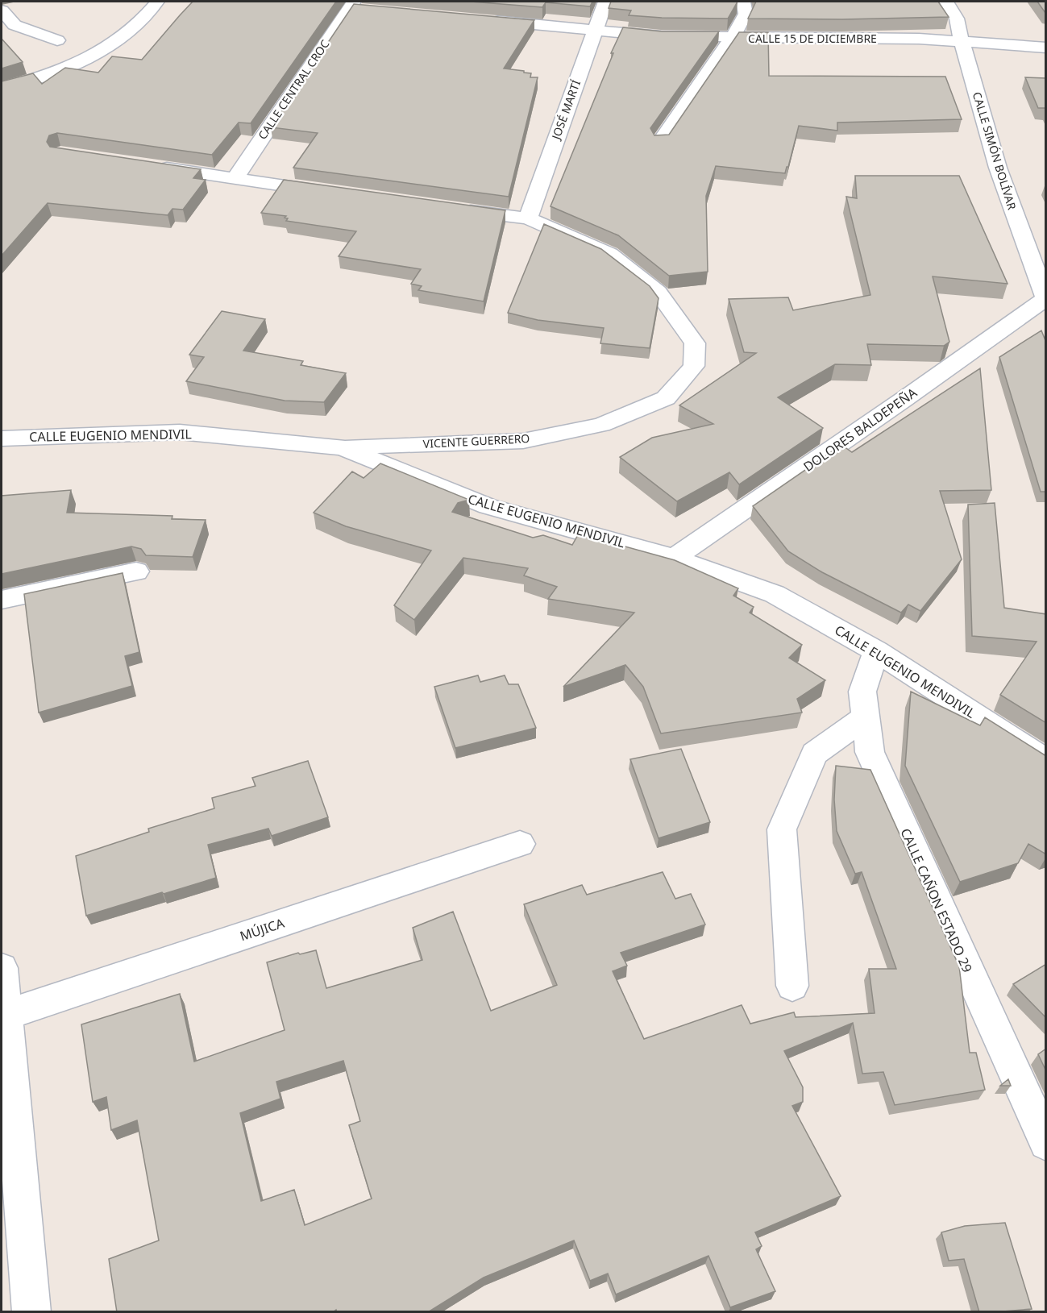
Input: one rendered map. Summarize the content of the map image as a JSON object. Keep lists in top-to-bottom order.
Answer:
{
  "streets": {
    "street": [
      "CALLE 15 DE DICIEMBRE",
      "CALLE CENTRAL CROC",
      "JOSÉ MARTÍ",
      "CALLE SIMÓN BOLÍVAR",
      "DOLORES BALDEPEÑA",
      "CALLE EUGENIO MENDIVIL",
      "VICENTE GUERRERO",
      "CALLE CAÑON ESTADO 29",
      "MÚJICA"
    ]
  },
  "crossings": [
    ["CALLE 15 DE DICIEMBRE", "JOSÉ MARTÍ"],
    ["CALLE 15 DE DICIEMBRE", "CALLE SIMÓN BOLÍVAR"],
    ["JOSÉ MARTÍ", "VICENTE GUERRERO"],
    ["CALLE SIMÓN BOLÍVAR", "DOLORES BALDEPEÑA"],
    ["DOLORES BALDEPEÑA", "CALLE EUGENIO MENDIVIL"],
    ["CALLE EUGENIO MENDIVIL", "VICENTE GUERRERO"],
    ["CALLE EUGENIO MENDIVIL", "CALLE CAÑON ESTADO 29"]
  ]
}
